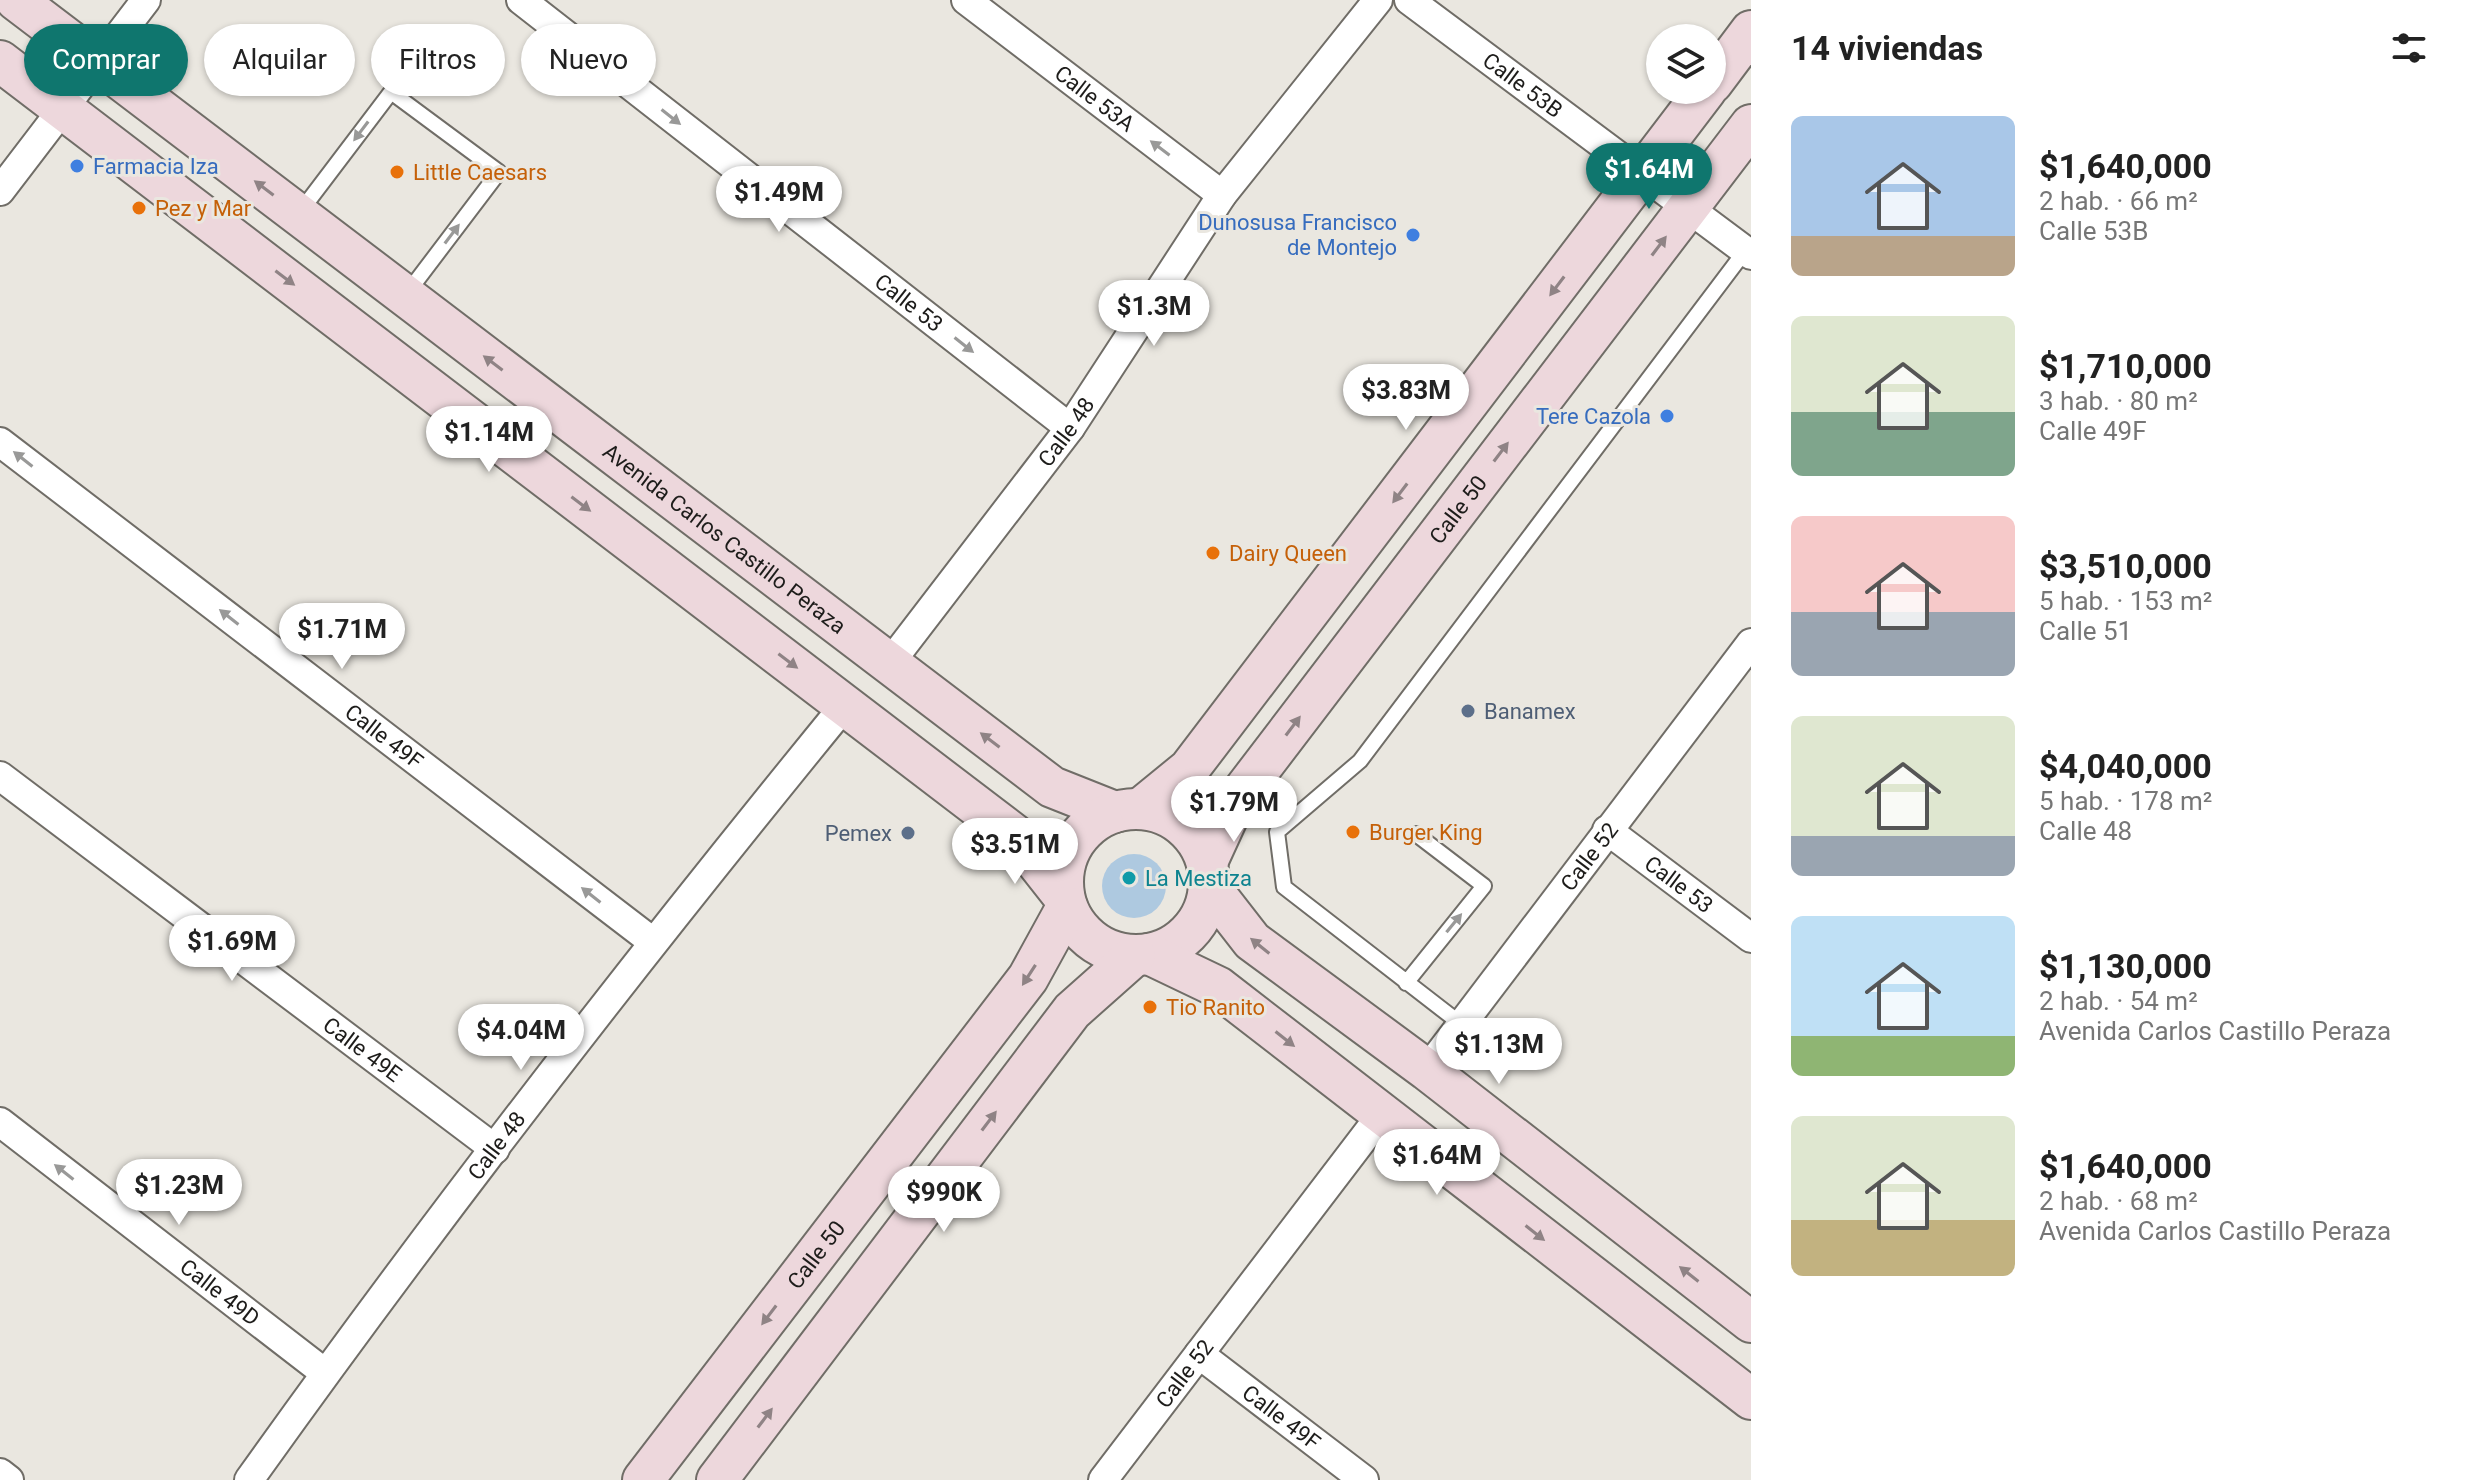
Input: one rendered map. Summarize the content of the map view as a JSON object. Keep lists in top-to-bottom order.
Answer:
{
  "streets": {
    "main road": ["Calle 50", "Avenida Carlos Castillo Peraza"],
    "street": [
      "Calle 53B",
      "Calle 53A",
      "Calle 53",
      "Calle 48",
      "Calle 49F",
      "Calle 52",
      "Calle 49E",
      "Calle 49D"
    ]
  },
  "crossings": [
    ["Calle 53B", "Calle 50"],
    ["Calle 53A", "Calle 48"],
    ["Calle 53", "Calle 48"],
    ["Calle 53", "Calle 52"],
    ["Calle 48", "Avenida Carlos Castillo Peraza"],
    ["Calle 48", "Calle 49F"],
    ["Calle 48", "Calle 49E"],
    ["Calle 48", "Calle 49D"],
    ["Calle 50", "Avenida Carlos Castillo Peraza"],
    ["Calle 49F", "Calle 52"]
  ],
  "one_way": [
    "Calle 53A",
    "Calle 53",
    "Calle 49F",
    "Calle 49D"
  ],
  "places": [
    "Farmacia Iza",
    "Little Caesars",
    "Pez y Mar",
    "Dunosusa Francisco de Montejo",
    "Tere Cazola",
    "Dairy Queen",
    "Banamex",
    "Burger King",
    "Pemex",
    "La Mestiza",
    "Tio Ranito"
  ],
  "page": {
    "heading": "14 viviendas",
    "chip": [
      "Comprar",
      "Alquilar",
      "Filtros",
      "Nuevo"
    ],
    "list": [
      {
        "name": "$1,640,000",
        "note": "2 hab. · 66 m² · Calle 53B"
      },
      {
        "name": "$1,710,000",
        "note": "3 hab. · 80 m² · Calle 49F"
      },
      {
        "name": "$3,510,000",
        "note": "5 hab. · 153 m² · Calle 51"
      },
      {
        "name": "$4,040,000",
        "note": "5 hab. · 178 m² · Calle 48"
      },
      {
        "name": "$1,130,000",
        "note": "2 hab. · 54 m² · Avenida Carlos Castillo Peraza"
      },
      {
        "name": "$1,640,000",
        "note": "2 hab. · 68 m² · Avenida Carlos Castillo Peraza"
      }
    ],
    "price": [
      "$1.64M",
      "$1.49M",
      "$1.3M",
      "$3.83M",
      "$1.14M",
      "$1.71M",
      "$1.79M",
      "$3.51M",
      "$1.69M",
      "$4.04M",
      "$1.13M",
      "$1.64M",
      "$1.23M",
      "$990K"
    ]
  }
}
